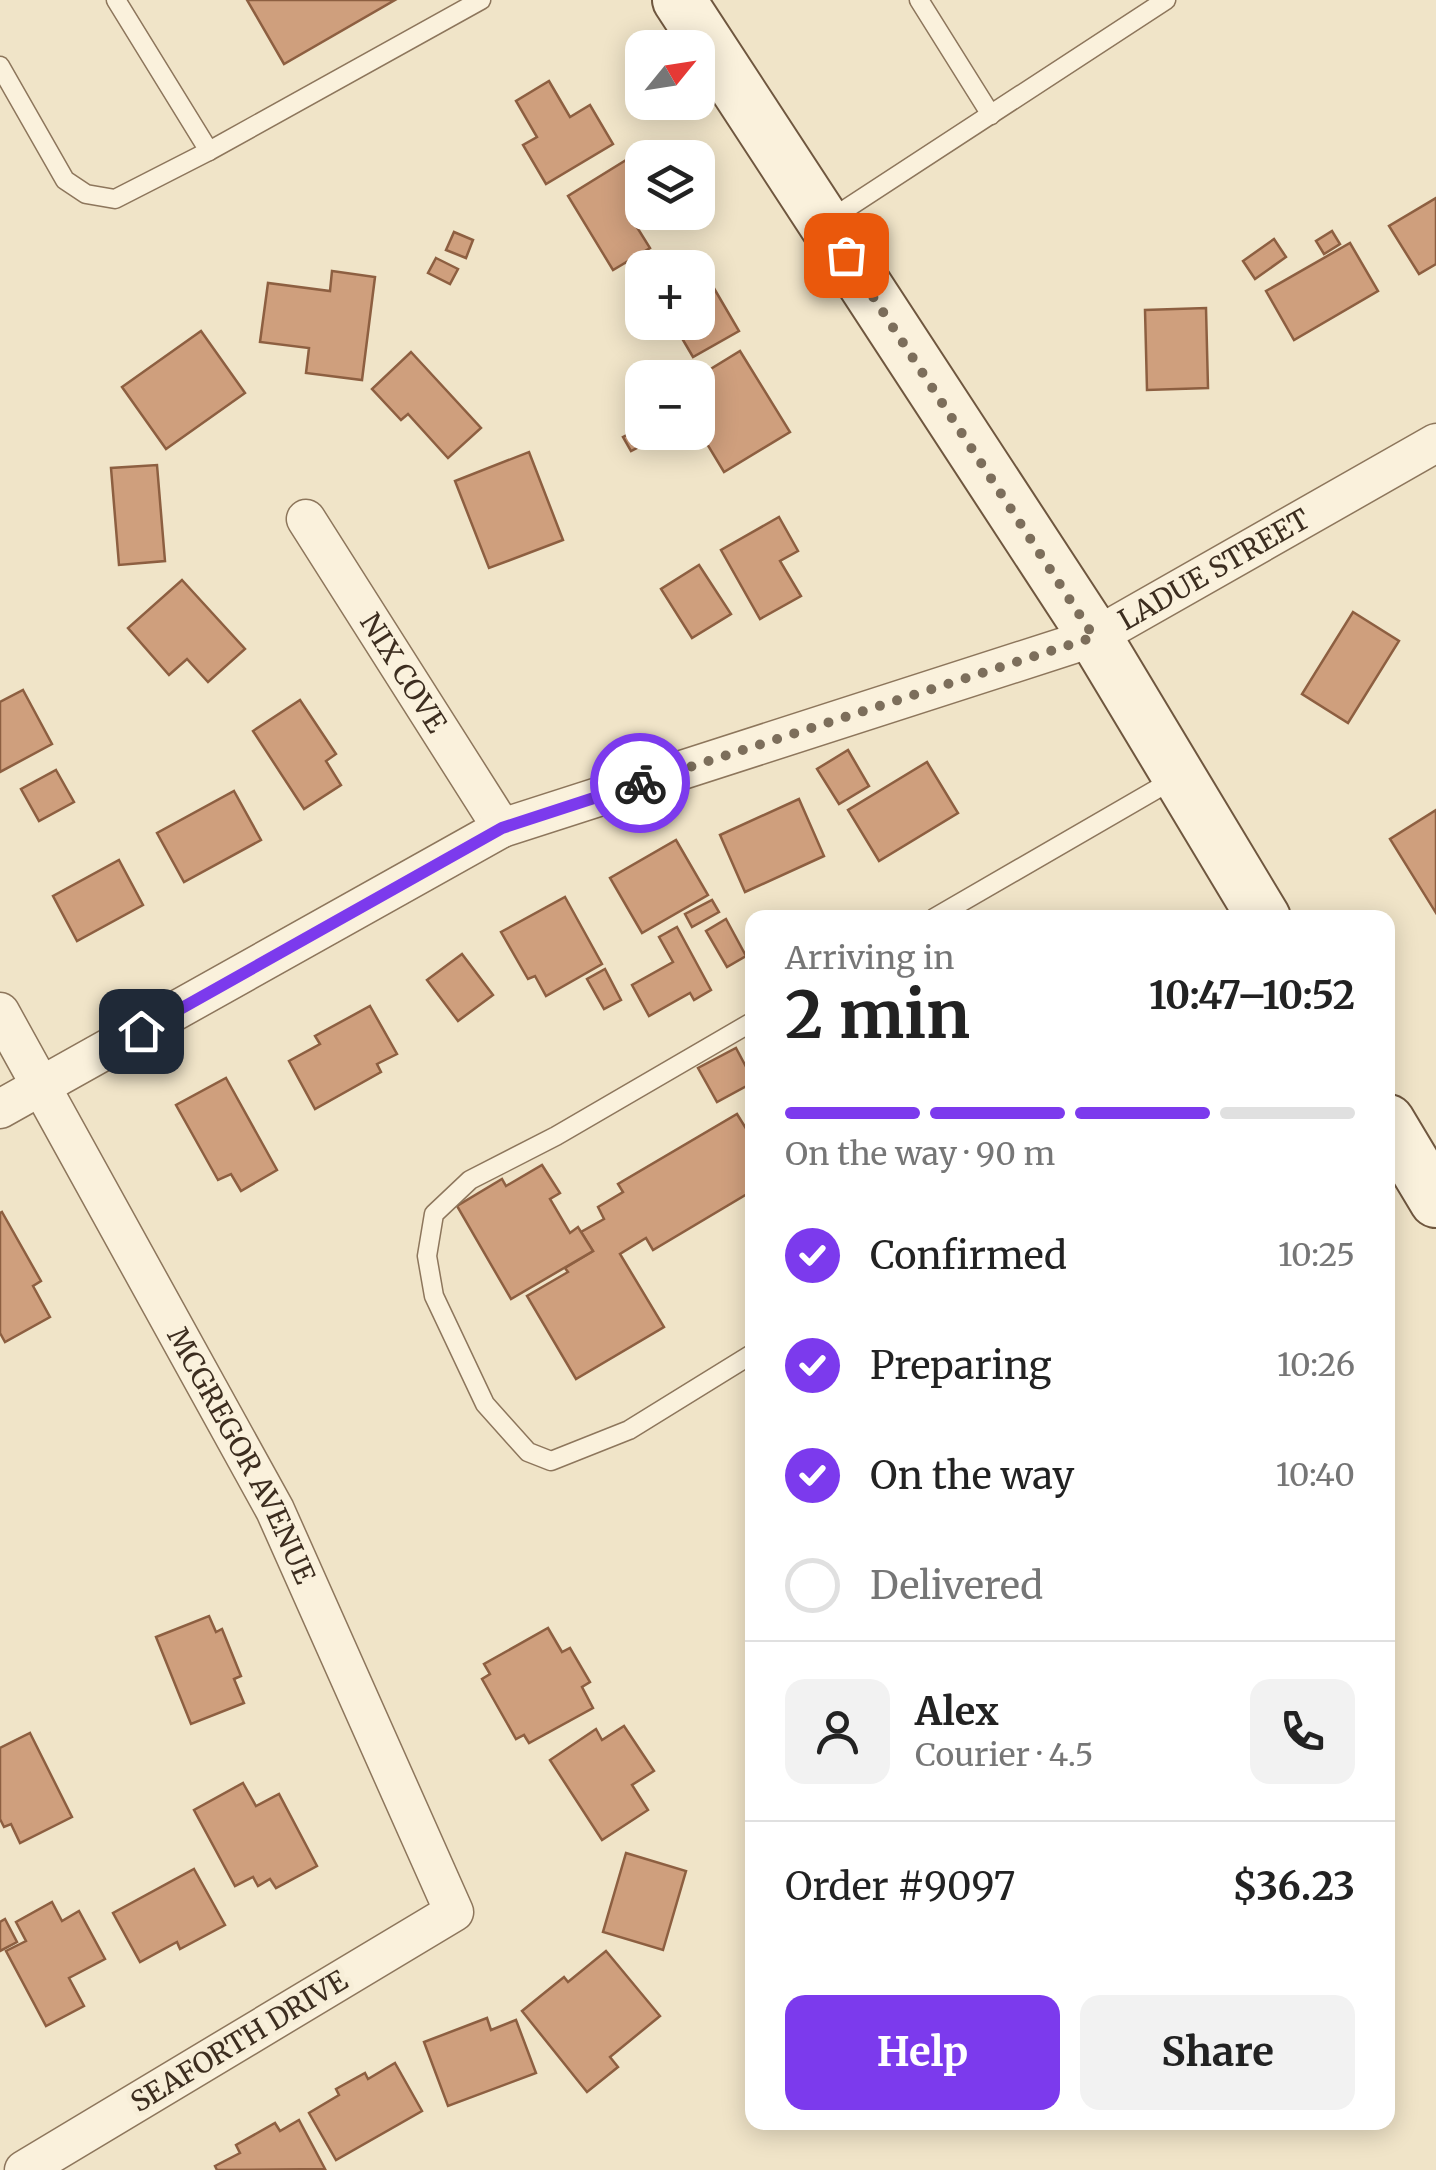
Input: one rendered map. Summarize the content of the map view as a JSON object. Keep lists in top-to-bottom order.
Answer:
{
  "streets": {
    "street": [
      "LADUE STREET",
      "NIX COVE",
      "MCGREGOR AVENUE",
      "SEAFORTH DRIVE"
    ]
  },
  "crossings": [
    ["LADUE STREET", "NIX COVE"],
    ["LADUE STREET", "MCGREGOR AVENUE"],
    ["MCGREGOR AVENUE", "SEAFORTH DRIVE"]
  ],
  "north": "top right",
  "page": {
    "map_buttons": ["+", "−"],
    "heading": ["2 min", "Arriving in", "10:47–10:52"],
    "panel": [
      "Alex",
      "Courier · 4.5",
      "Order #9097",
      "$36.23"
    ],
    "bar": "On the way · 90 m",
    "list": [
      ["Confirmed", "10:25"],
      ["Preparing", "10:26"],
      ["On the way", "10:40"],
      "Delivered"
    ],
    "buttons": ["Help", "Share"]
  }
}
